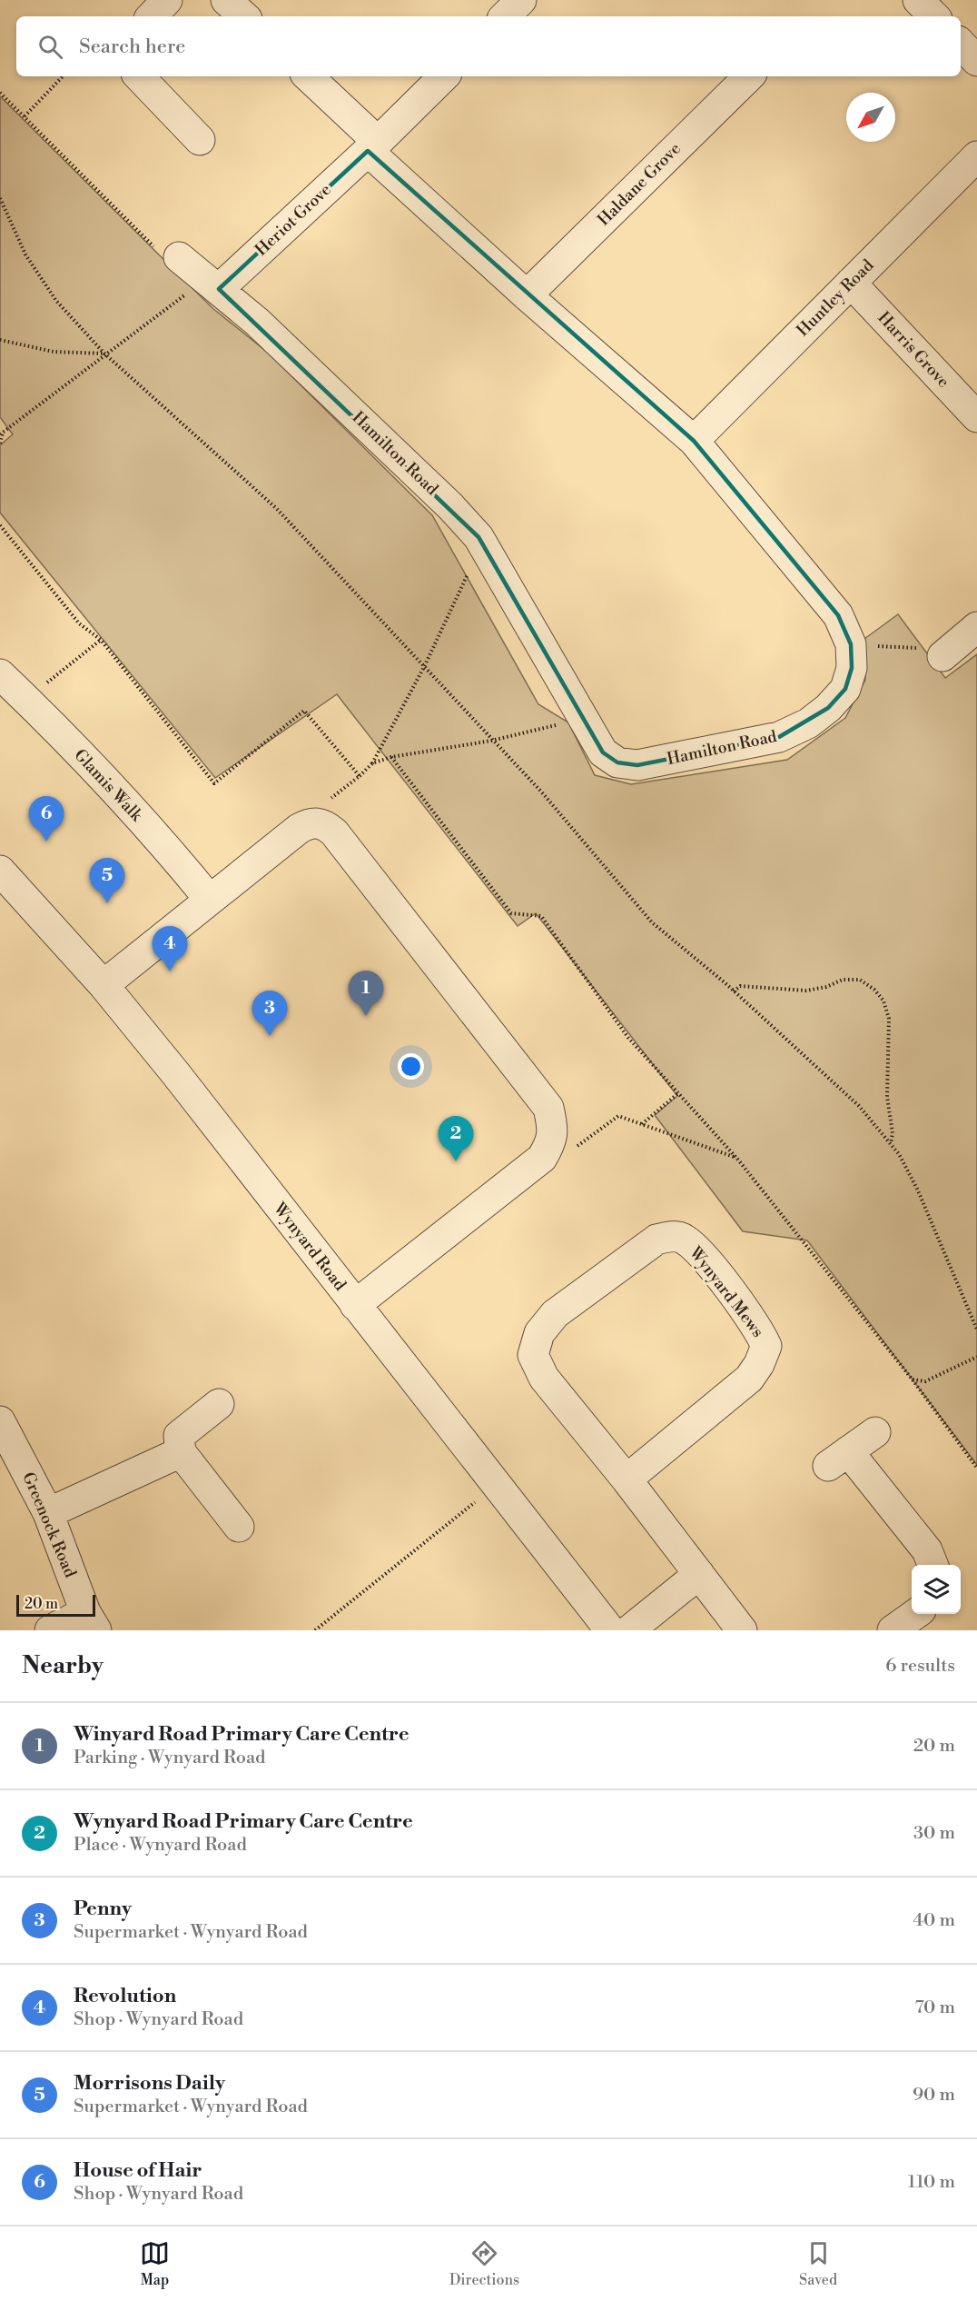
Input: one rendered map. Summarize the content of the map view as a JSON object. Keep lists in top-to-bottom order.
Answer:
{
  "streets": {
    "street": [
      "Haldane Grove",
      "Heriot Grove",
      "Huntley Road",
      "Harris Grove",
      "Hamilton Road",
      "Glamis Walk",
      "Wynyard Road",
      "Wynyard Mews",
      "Greenock Road"
    ]
  },
  "crossings": [
    ["Haldane Grove", "Hamilton Road"],
    ["Heriot Grove", "Hamilton Road"],
    ["Huntley Road", "Harris Grove"],
    ["Huntley Road", "Hamilton Road"]
  ],
  "scale_bar": "20 m",
  "north": "bottom left",
  "page": {
    "search": "Search here",
    "pins": [
      "6",
      "5",
      "4",
      "1",
      "3",
      "2"
    ],
    "scale": "20 m",
    "heading": ["Nearby", "6 results"],
    "list": [
      {
        "mark": "1",
        "name": "Winyard Road Primary Care Centre",
        "note": "Parking · Wynyard Road",
        "value": "20 m"
      },
      {
        "mark": "2",
        "name": "Wynyard Road Primary Care Centre",
        "note": "Place · Wynyard Road",
        "value": "30 m"
      },
      {
        "mark": "3",
        "name": "Penny",
        "note": "Supermarket · Wynyard Road",
        "value": "40 m"
      },
      {
        "mark": "4",
        "name": "Revolution",
        "note": "Shop · Wynyard Road",
        "value": "70 m"
      },
      {
        "mark": "5",
        "name": "Morrisons Daily",
        "note": "Supermarket · Wynyard Road",
        "value": "90 m"
      },
      {
        "mark": "6",
        "name": "House of Hair",
        "note": "Shop · Wynyard Road",
        "value": "110 m"
      }
    ],
    "nav": ["Map", "Directions", "Saved"]
  }
}
